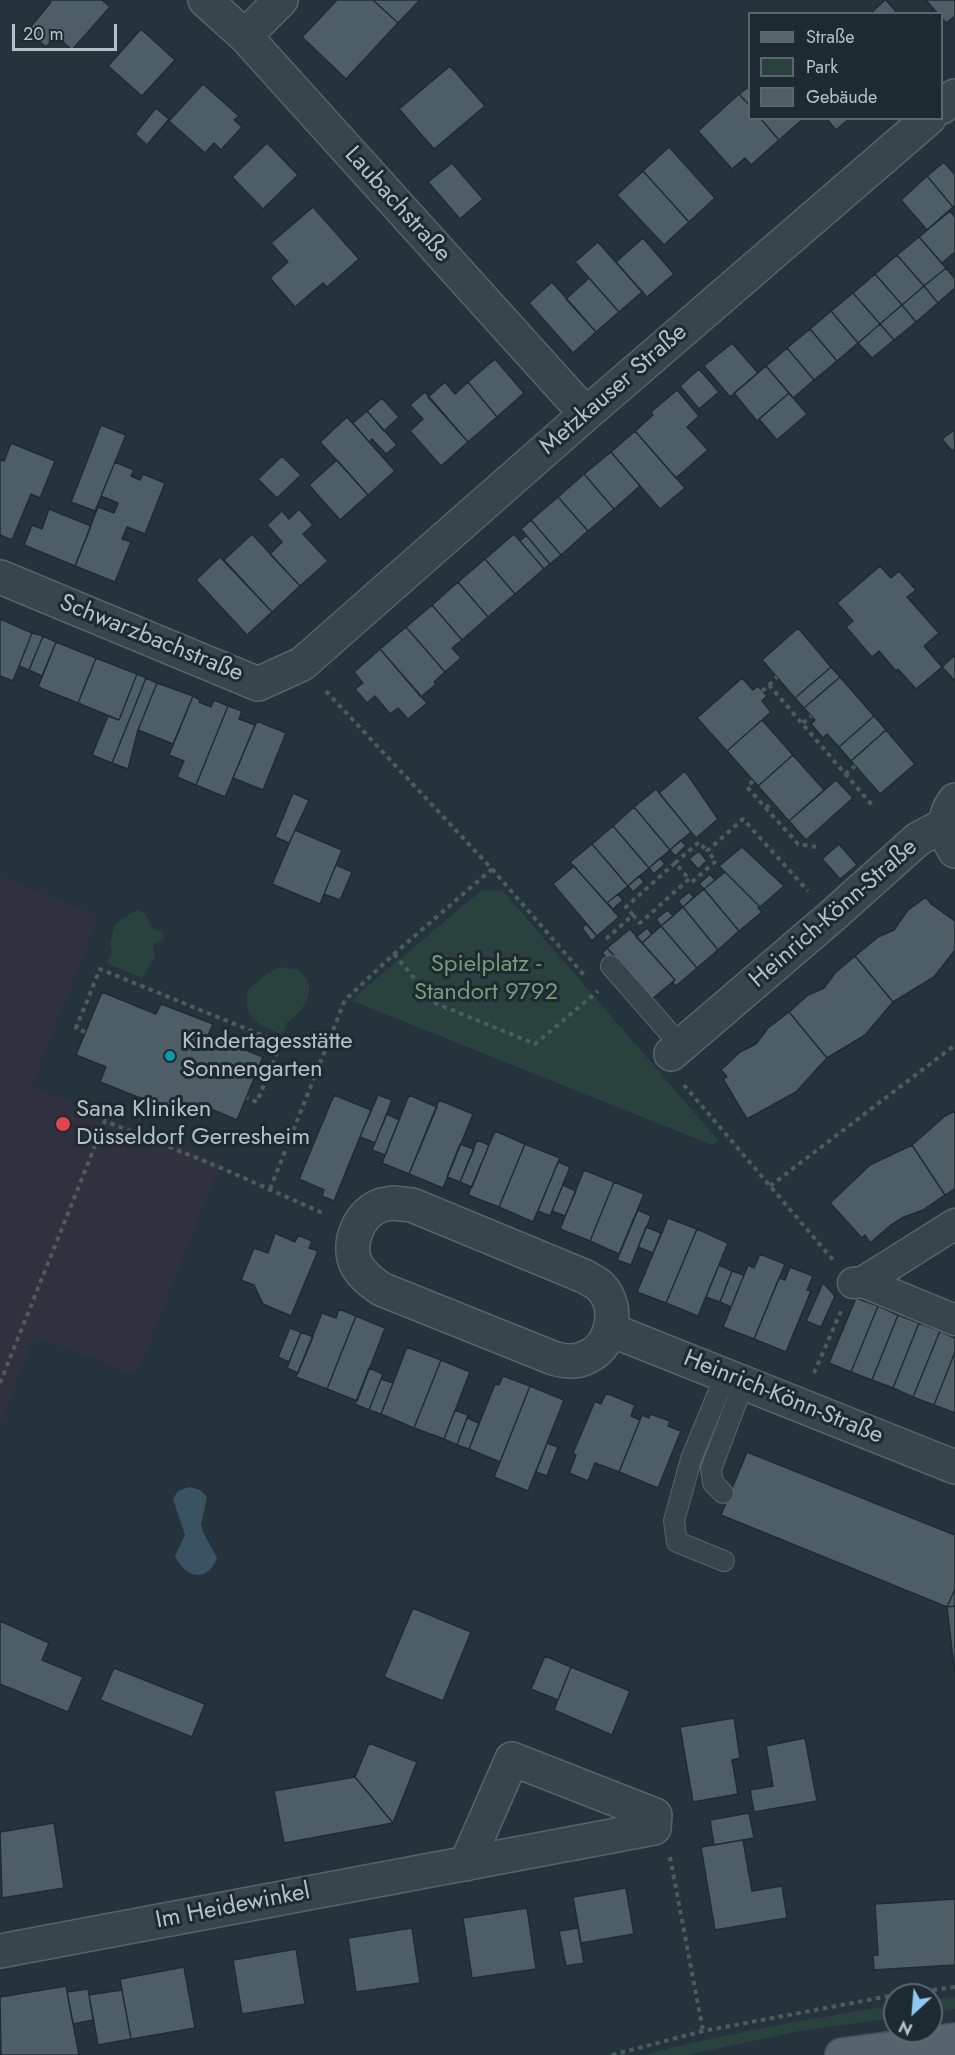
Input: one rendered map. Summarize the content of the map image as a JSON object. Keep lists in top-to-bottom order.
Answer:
{
  "streets": {
    "street": [
      "Laubachstraße",
      "Metzkauser Straße",
      "Schwarzbachstraße",
      "Heinrich-Könn-Straße",
      "Im Heidewinkel"
    ]
  },
  "crossings": [
    ["Laubachstraße", "Metzkauser Straße"],
    ["Metzkauser Straße", "Schwarzbachstraße"]
  ],
  "parks": ["Spielplatz - Standort 9792"],
  "places": ["Kindertagesstätte Sonnengarten", "Sana Kliniken Düsseldorf Gerresheim"],
  "legend": ["Straße", "Park", "Gebäude"],
  "scale_bar": "20 m",
  "north": "bottom left"
}
